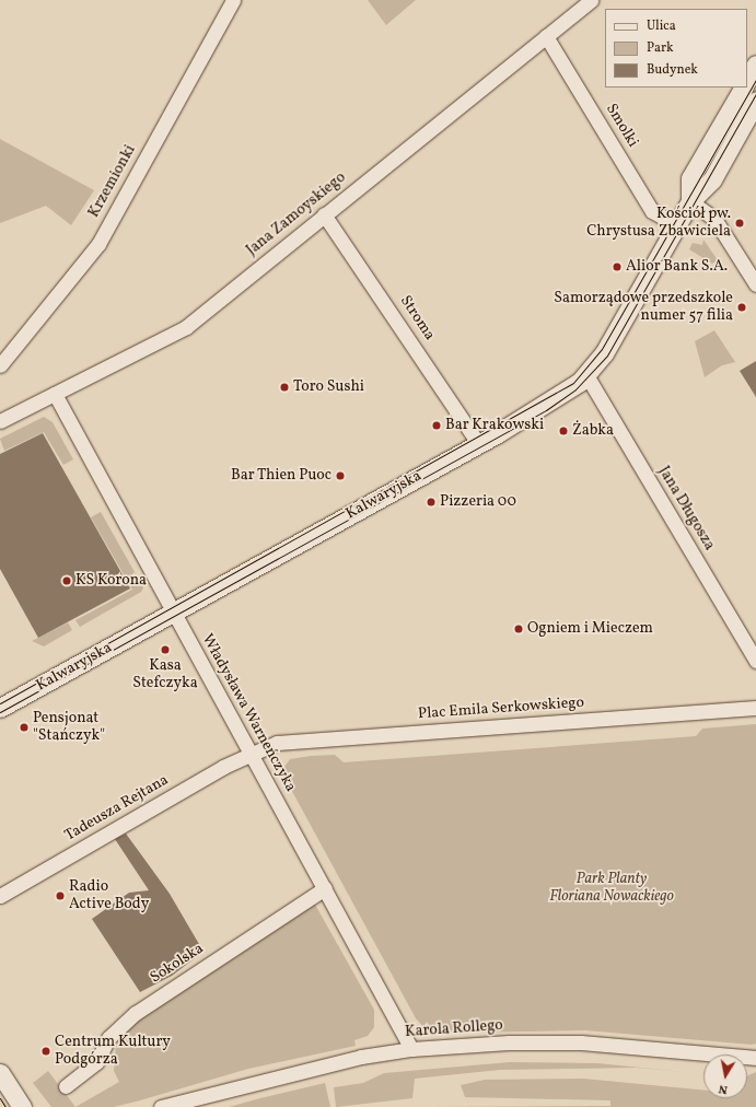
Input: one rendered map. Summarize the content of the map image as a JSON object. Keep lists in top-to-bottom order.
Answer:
{
  "streets": {
    "street": [
      "Smolki",
      "Krzemionki",
      "Jana Zamoyskiego",
      "Stroma",
      "Kalwaryjska",
      "Jana Długosza",
      "Plac Emila Serkowskiego",
      "Władysława Warneńczyka",
      "Tadeusza Rejtana",
      "Sokolska",
      "Karola Rollego"
    ]
  },
  "crossings": [
    ["Smolki", "Jana Zamoyskiego"],
    ["Smolki", "Kalwaryjska"],
    ["Jana Zamoyskiego", "Stroma"],
    ["Jana Zamoyskiego", "Władysława Warneńczyka"],
    ["Stroma", "Kalwaryjska"],
    ["Kalwaryjska", "Jana Długosza"],
    ["Kalwaryjska", "Władysława Warneńczyka"],
    ["Plac Emila Serkowskiego", "Władysława Warneńczyka"],
    ["Plac Emila Serkowskiego", "Tadeusza Rejtana"],
    ["Władysława Warneńczyka", "Tadeusza Rejtana"],
    ["Władysława Warneńczyka", "Sokolska"],
    ["Władysława Warneńczyka", "Karola Rollego"]
  ],
  "parks": ["Park Planty Floriana Nowackiego"],
  "places": [
    "Kościół pw. Chrystusa Zbawiciela",
    "Alior Bank S.A.",
    "Samorządowe przedszkole numer 57 filia",
    "Toro Sushi",
    "Bar Krakowski",
    "Żabka",
    "Bar Thien Puoc",
    "Pizzeria 00",
    "KS Korona",
    "Ogniem i Mieczem",
    "Kasa Stefczyka",
    "Pensjonat \"Stańczyk\"",
    "Radio Active Body",
    "Centrum Kultury Podgórza"
  ],
  "legend": ["Ulica", "Park", "Budynek"],
  "north": "bottom"
}
